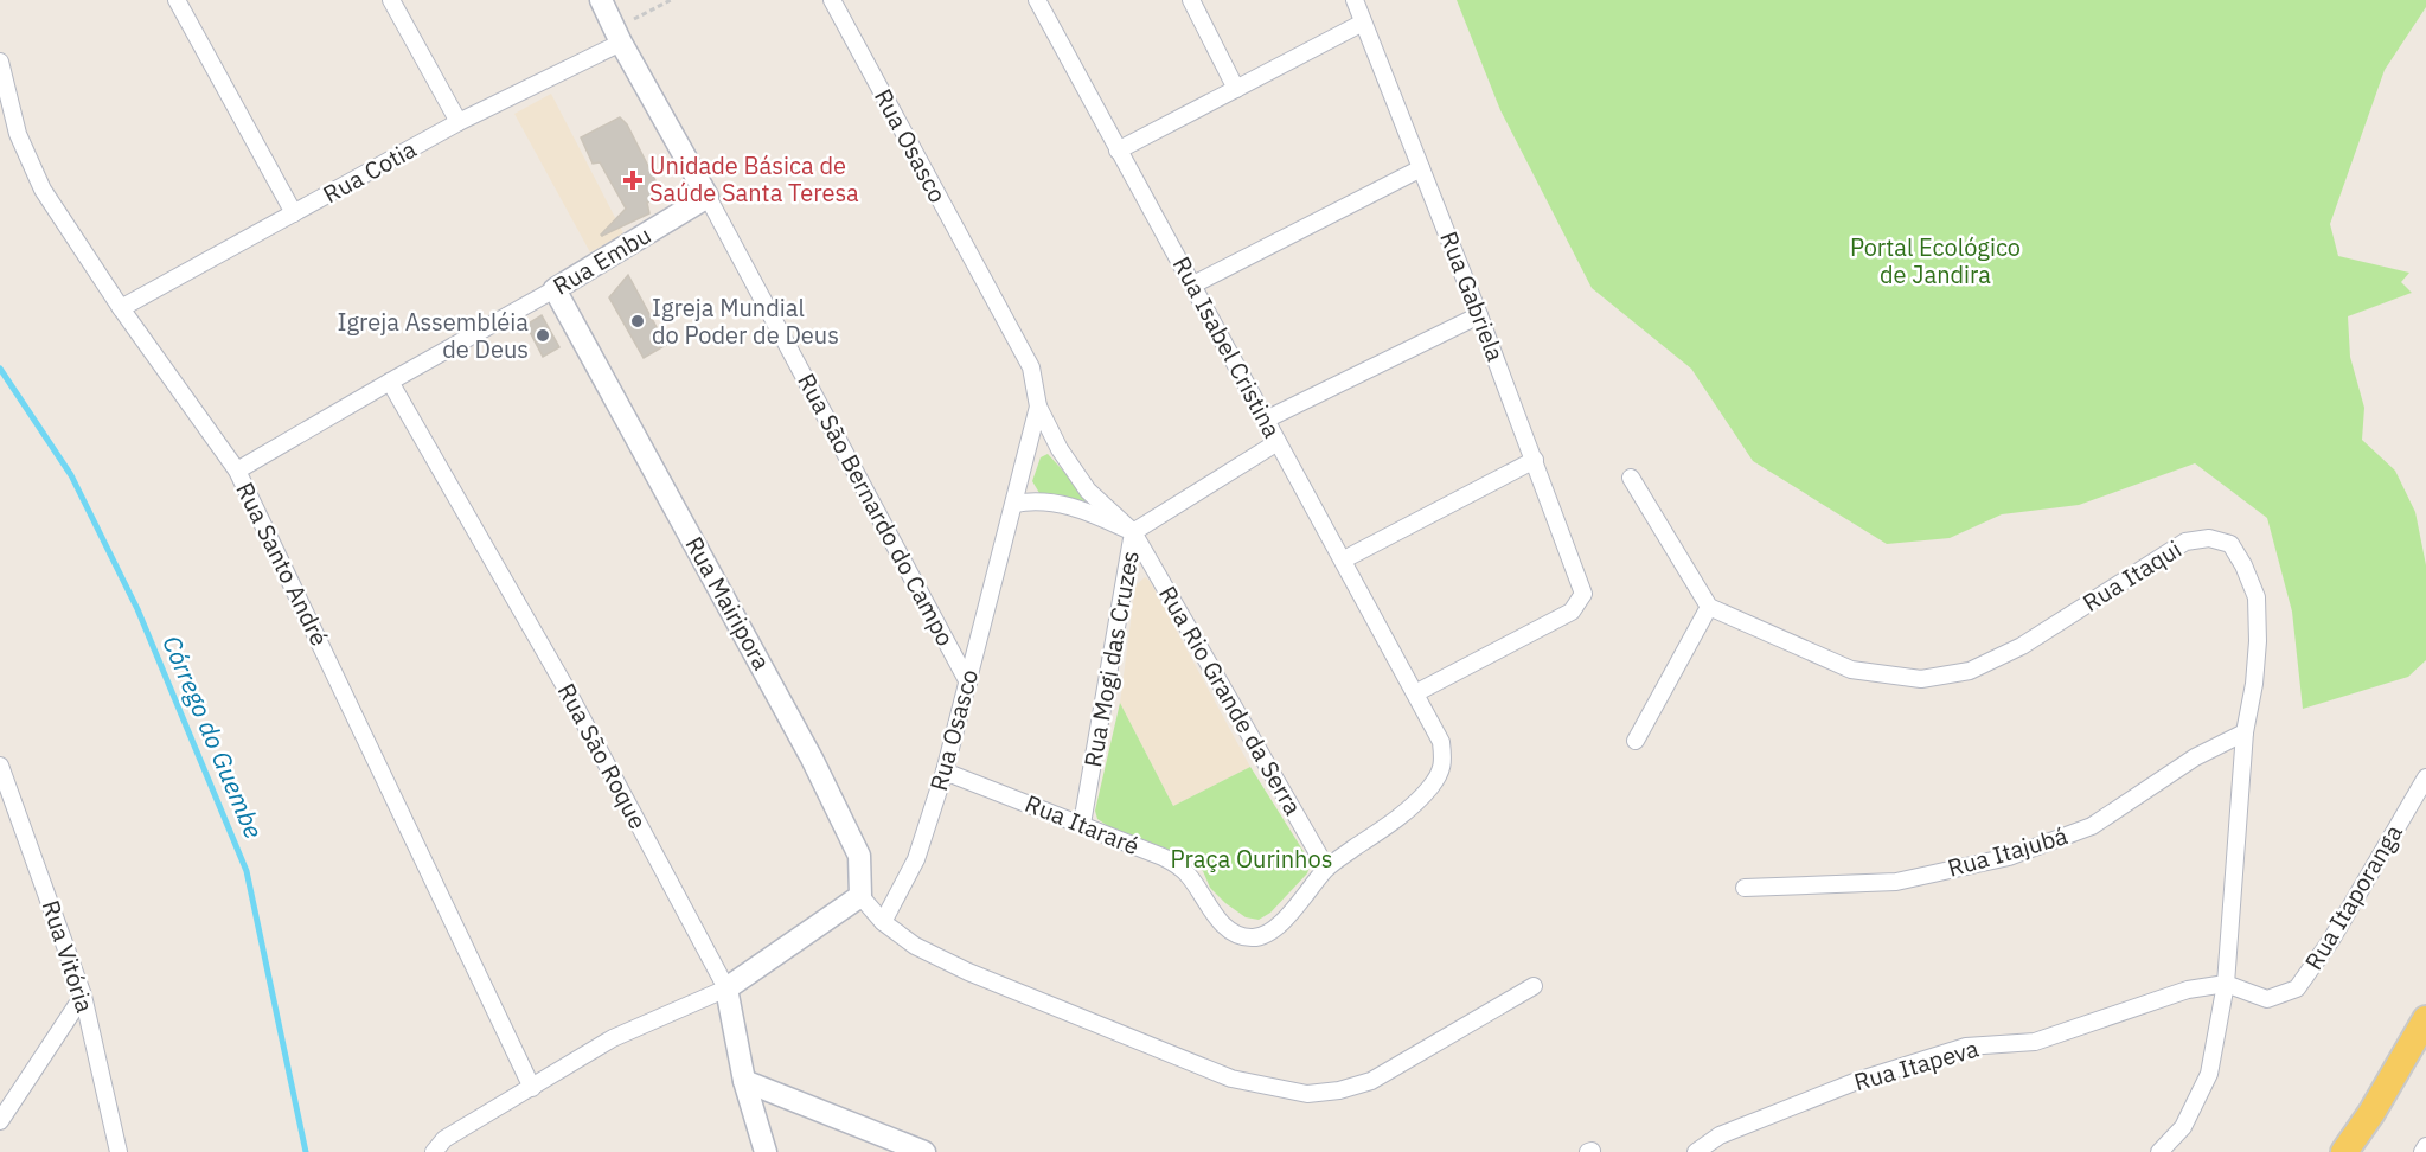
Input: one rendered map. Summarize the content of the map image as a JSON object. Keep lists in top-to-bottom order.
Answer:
{
  "streets": {
    "street": [
      "Rua Osasco",
      "Rua Cotia",
      "Rua Embu",
      "Rua Gabriela",
      "Rua Isabel Cristina",
      "Rua São Bernardo do Campo",
      "Rua Santo André",
      "Rua Itaqui",
      "Rua Mairipora",
      "Rua Mogi das Cruzes",
      "Rua Rio Grande da Serra",
      "Rua São Roque",
      "Rua Itararé",
      "Rua Itajubá",
      "Rua Itaporanga",
      "Rua Vitória",
      "Rua Itapeva"
    ]
  },
  "crossings": [
    ["Rua Osasco", "Rua São Bernardo do Campo"],
    ["Rua Osasco", "Rua Mogi das Cruzes"],
    ["Rua Osasco", "Rua Rio Grande da Serra"],
    ["Rua Osasco", "Rua Itararé"],
    ["Rua Cotia", "Rua São Bernardo do Campo"],
    ["Rua Cotia", "Rua Santo André"],
    ["Rua Embu", "Rua São Bernardo do Campo"],
    ["Rua Embu", "Rua Santo André"],
    ["Rua Embu", "Rua Mairipora"],
    ["Rua Embu", "Rua São Roque"],
    ["Rua Gabriela", "Rua Isabel Cristina"],
    ["Rua Isabel Cristina", "Rua Rio Grande da Serra"],
    ["Rua Isabel Cristina", "Rua Itararé"],
    ["Rua Itaqui", "Rua Itajubá"],
    ["Rua Itaqui", "Rua Itaporanga"],
    ["Rua Itaqui", "Rua Itapeva"],
    ["Rua Mogi das Cruzes", "Rua Rio Grande da Serra"],
    ["Rua Mogi das Cruzes", "Rua Itararé"],
    ["Rua Rio Grande da Serra", "Rua Itararé"],
    ["Rua Itaporanga", "Rua Itapeva"]
  ],
  "water": ["Córrego do Guembe"],
  "parks": ["Portal Ecológico de Jandira", "Praça Ourinhos"],
  "places": {
    "health": ["Unidade Básica de Saúde Santa Teresa"],
    "other": ["Igreja Mundial do Poder de Deus", "Igreja Assembléia de Deus"]
  }
}
